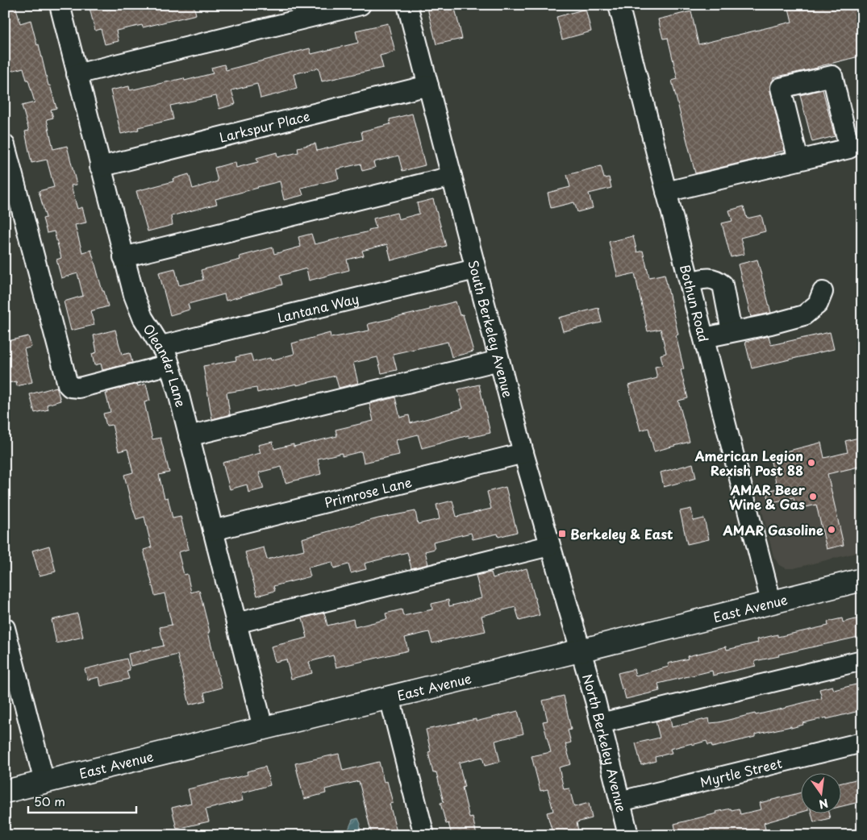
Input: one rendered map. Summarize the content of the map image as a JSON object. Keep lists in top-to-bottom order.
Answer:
{
  "streets": {
    "main road": ["East Avenue"],
    "street": [
      "Larkspur Place",
      "Bothun Road",
      "Lantana Way",
      "South Berkeley Avenue",
      "Oleander Lane",
      "Primrose Lane",
      "North Berkeley Avenue",
      "Myrtle Street"
    ]
  },
  "crossings": [
    ["Larkspur Place", "South Berkeley Avenue"],
    ["Larkspur Place", "Oleander Lane"],
    ["Bothun Road", "East Avenue"],
    ["Lantana Way", "South Berkeley Avenue"],
    ["Lantana Way", "Oleander Lane"],
    ["South Berkeley Avenue", "Primrose Lane"],
    ["South Berkeley Avenue", "East Avenue"],
    ["South Berkeley Avenue", "North Berkeley Avenue"],
    ["Oleander Lane", "Primrose Lane"],
    ["Oleander Lane", "East Avenue"],
    ["East Avenue", "North Berkeley Avenue"],
    ["North Berkeley Avenue", "Myrtle Street"]
  ],
  "places": {
    "other": ["American Legion Rexish Post 88", "AMAR Beer Wine & Gas", "AMAR Gasoline"],
    "transit": ["Berkeley & East"]
  },
  "scale_bar": "50 m",
  "north": "bottom"
}
